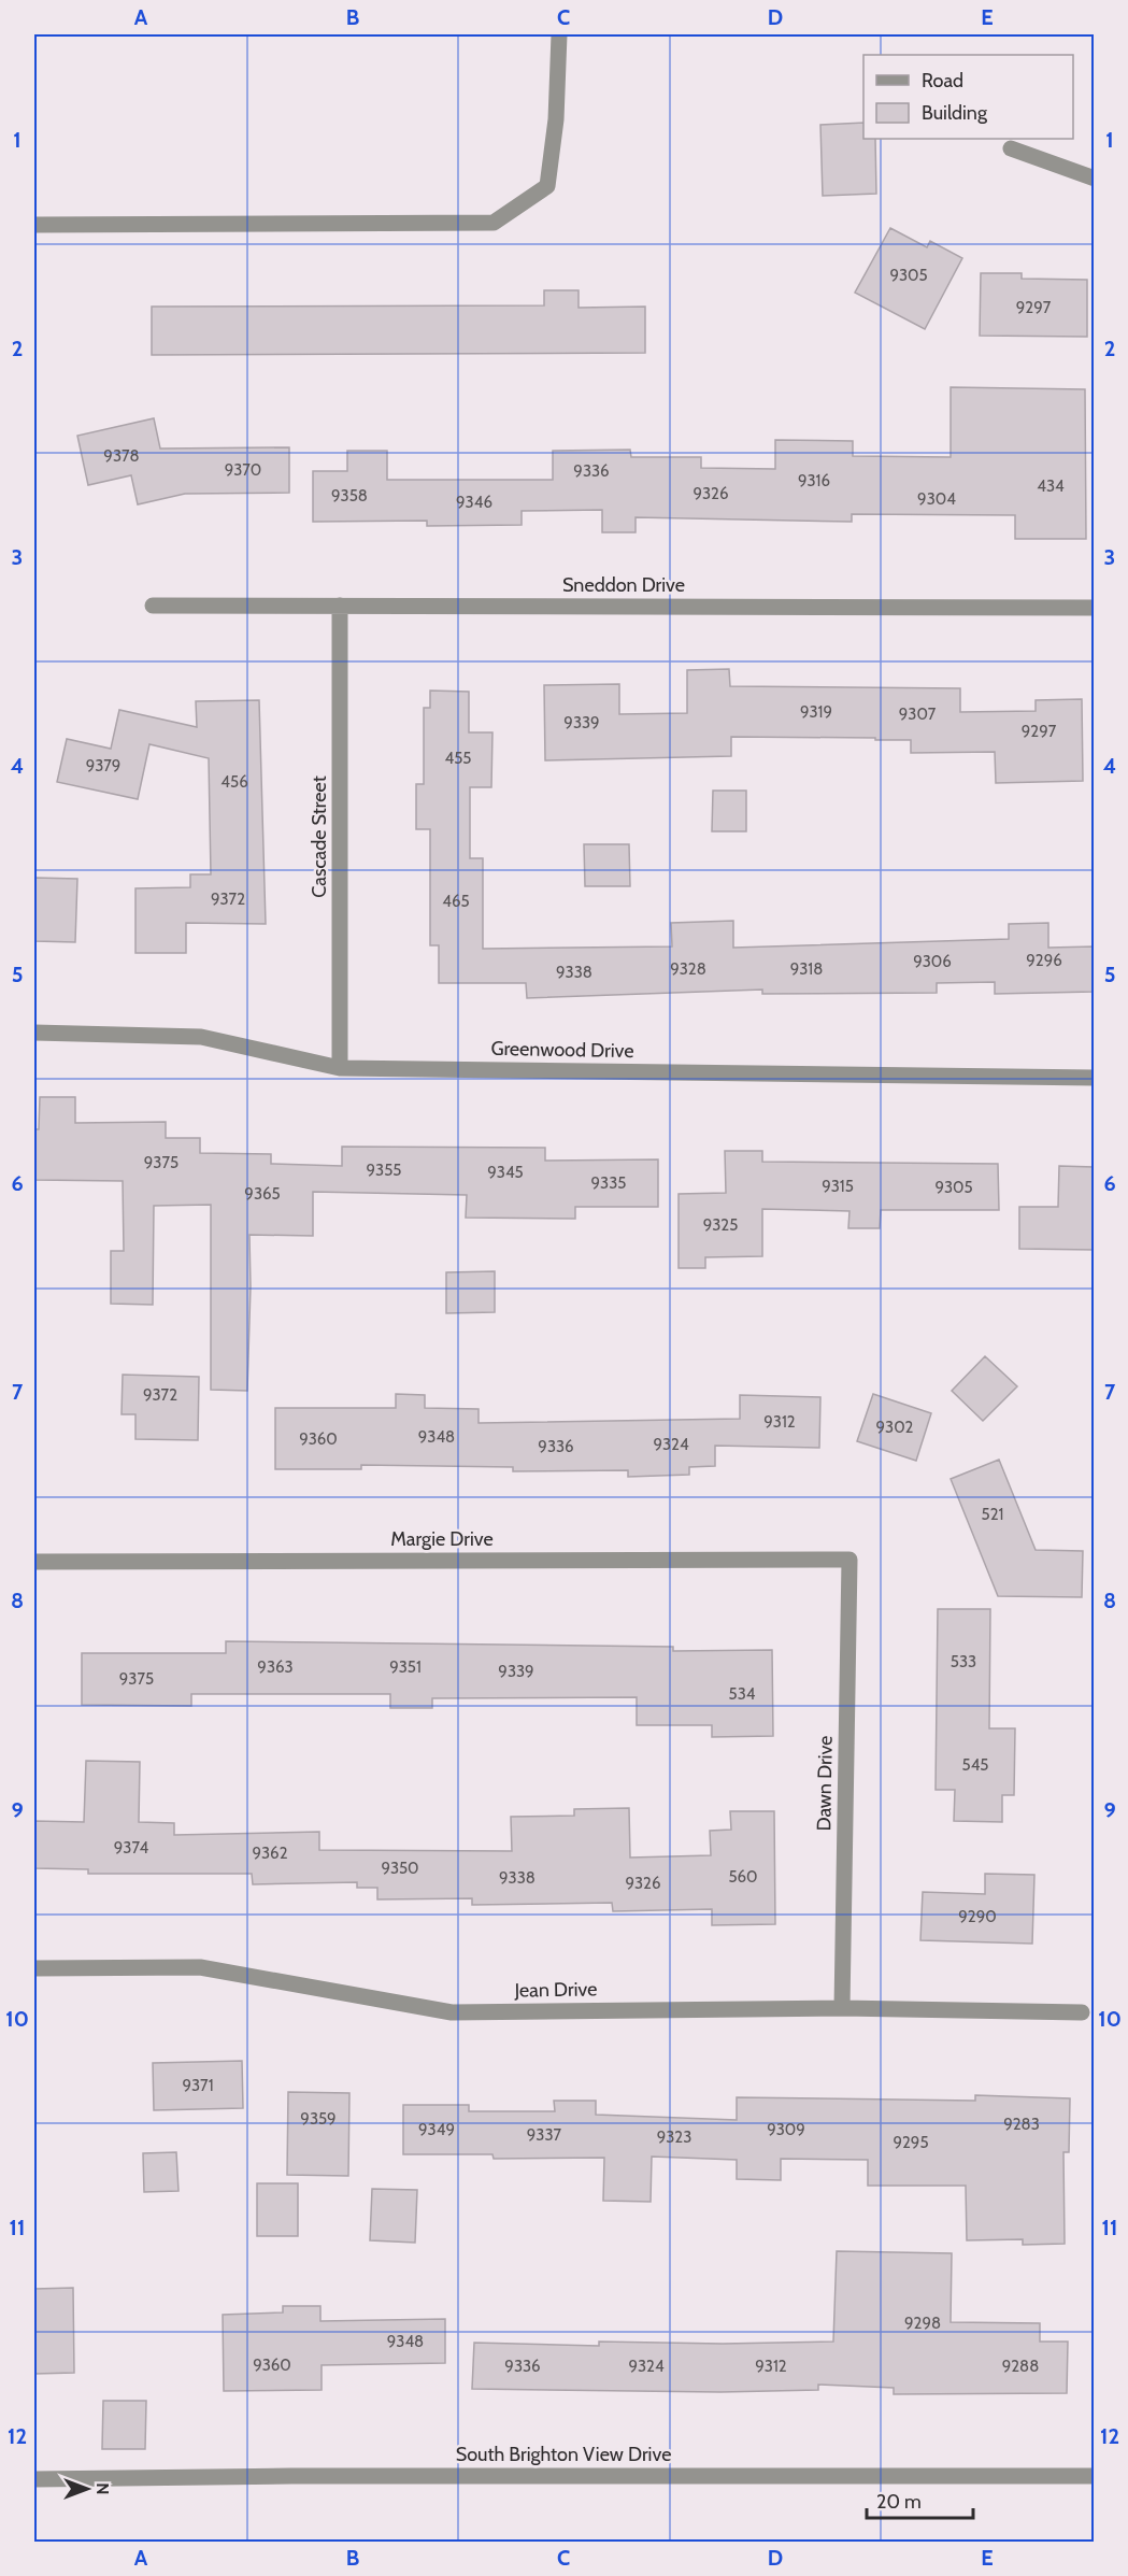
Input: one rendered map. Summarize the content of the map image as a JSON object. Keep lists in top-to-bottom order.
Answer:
{
  "streets": {
    "street": [
      "Sneddon Drive",
      "Cascade Street",
      "Greenwood Drive",
      "Margie Drive",
      "Dawn Drive",
      "Jean Drive",
      "South Brighton View Drive"
    ]
  },
  "crossings": [
    ["Sneddon Drive", "Cascade Street"],
    ["Cascade Street", "Greenwood Drive"],
    ["Margie Drive", "Dawn Drive"],
    ["Dawn Drive", "Jean Drive"]
  ],
  "house_numbers": [
    "9305",
    "9297",
    "9378",
    "9370",
    "9336",
    "9316",
    "434",
    "9326",
    "9358",
    "9304",
    "9346",
    "9319",
    "9307",
    "9339",
    "9297",
    "455",
    "9379",
    "456",
    "9372",
    "465",
    "9296",
    "9306",
    "9328",
    "9318",
    "9338",
    "9375",
    "9355",
    "9345",
    "9335",
    "9315",
    "9305",
    "9365",
    "9325",
    "9372",
    "9312",
    "9302",
    "9348",
    "9360",
    "9324",
    "9336",
    "521",
    "533",
    "9363",
    "9351",
    "9339",
    "9375",
    "534",
    "545",
    "9374",
    "9362",
    "9350",
    "560",
    "9338",
    "9326",
    "9290",
    "9371",
    "9359",
    "9283",
    "9349",
    "9309",
    "9337",
    "9323",
    "9295",
    "9298",
    "9348",
    "9360",
    "9336",
    "9324",
    "9312",
    "9288"
  ],
  "legend": ["Road", "Building"],
  "scale_bar": "20 m",
  "north": "right",
  "grid": {
    "columns": [
      "A",
      "B",
      "C",
      "D",
      "E"
    ],
    "rows": [
      "1",
      "2",
      "3",
      "4",
      "5",
      "6",
      "7",
      "8",
      "9",
      "10",
      "11",
      "12"
    ]
  }
}
